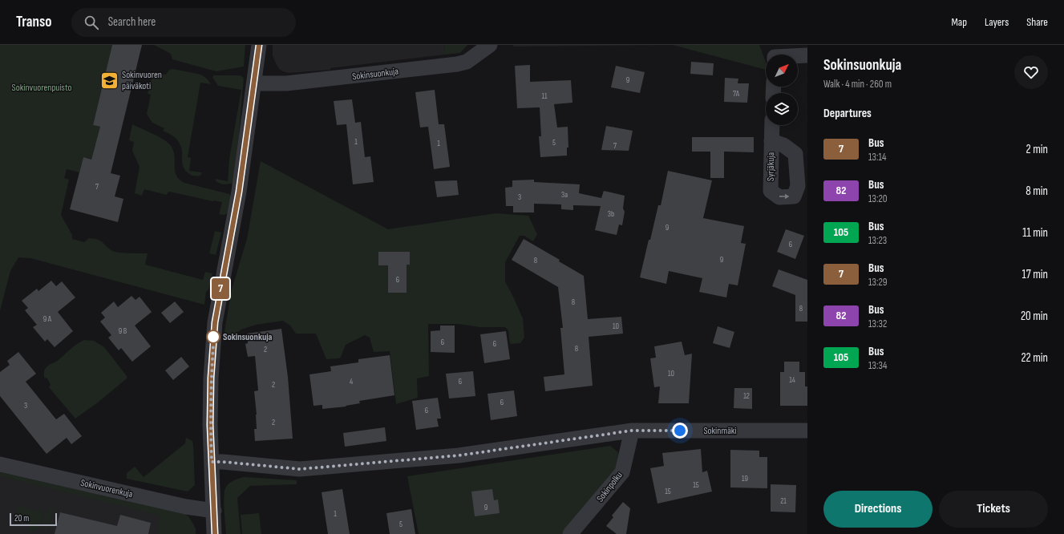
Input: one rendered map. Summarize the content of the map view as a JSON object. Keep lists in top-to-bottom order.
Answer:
{
  "streets": {
    "street": [
      "Sokinsuonkuja",
      "Syrjäkuja",
      "Sokinmäki",
      "Sokinpolku",
      "Sokinvuorenkuja"
    ]
  },
  "crossings": [
    ["Sokinmäki", "Sokinpolku"]
  ],
  "parks": ["Sokinvuorenpuisto"],
  "places": {
    "school or university": ["Sokinvuoren päiväkoti"],
    "other": ["Sokinsuonkuja"]
  },
  "lines": ["bus line 7"],
  "house_numbers": [
    "9",
    "7A",
    "11",
    "1",
    "5",
    "1",
    "7",
    "7",
    "3a",
    "3",
    "3b",
    "9",
    "6",
    "9",
    "8",
    "6",
    "8",
    "8",
    "9 A",
    "10",
    "9 B",
    "6",
    "6",
    "8",
    "2",
    "10",
    "14",
    "4",
    "6",
    "2",
    "12",
    "6",
    "3",
    "6",
    "2",
    "19",
    "15",
    "15",
    "21",
    "9",
    "1",
    "5"
  ],
  "scale_bar": "20 m",
  "north": "top right",
  "page": {
    "header": "Transo",
    "search": "Search here",
    "nav": ["Map", "Layers", "Share"],
    "on_map": "7",
    "heading": [
      ["Sokinsuonkuja", "Walk · 4 min · 260 m"],
      "Departures"
    ],
    "list": [
      {
        "mark": "7",
        "name": "Bus",
        "note": "13:14",
        "value": "2 min"
      },
      {
        "mark": "82",
        "name": "Bus",
        "note": "13:20",
        "value": "8 min"
      },
      {
        "mark": "105",
        "name": "Bus",
        "note": "13:23",
        "value": "11 min"
      },
      {
        "mark": "7",
        "name": "Bus",
        "note": "13:29",
        "value": "17 min"
      },
      {
        "mark": "82",
        "name": "Bus",
        "note": "13:32",
        "value": "20 min"
      },
      {
        "mark": "105",
        "name": "Bus",
        "note": "13:34",
        "value": "22 min"
      }
    ],
    "buttons": ["Directions", "Tickets"],
    "scale": "20 m"
  }
}
